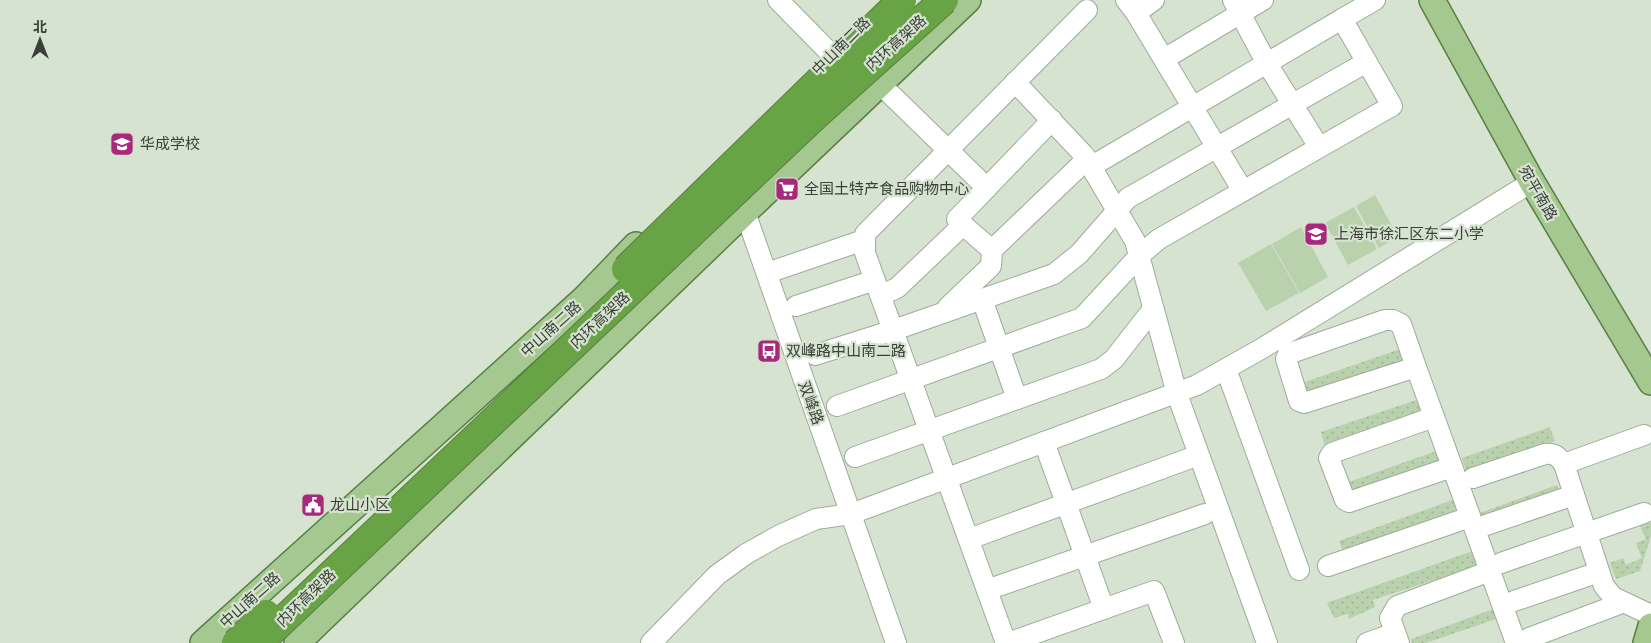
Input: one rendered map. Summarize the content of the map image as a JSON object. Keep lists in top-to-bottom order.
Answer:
{
  "streets": {
    "highway": ["内环高架路"],
    "main road": ["中山南二路", "宛平南路"],
    "street": ["双峰路"]
  },
  "crossings": [
    ["中山南二路", "双峰路"]
  ],
  "places": {
    "school or university": ["华成学校", "上海市徐汇区东二小学"],
    "supermarket": ["全国土特产食品购物中心"],
    "bus stop": ["双峰路中山南二路"],
    "public building": ["龙山小区"]
  },
  "north": "top"
}
